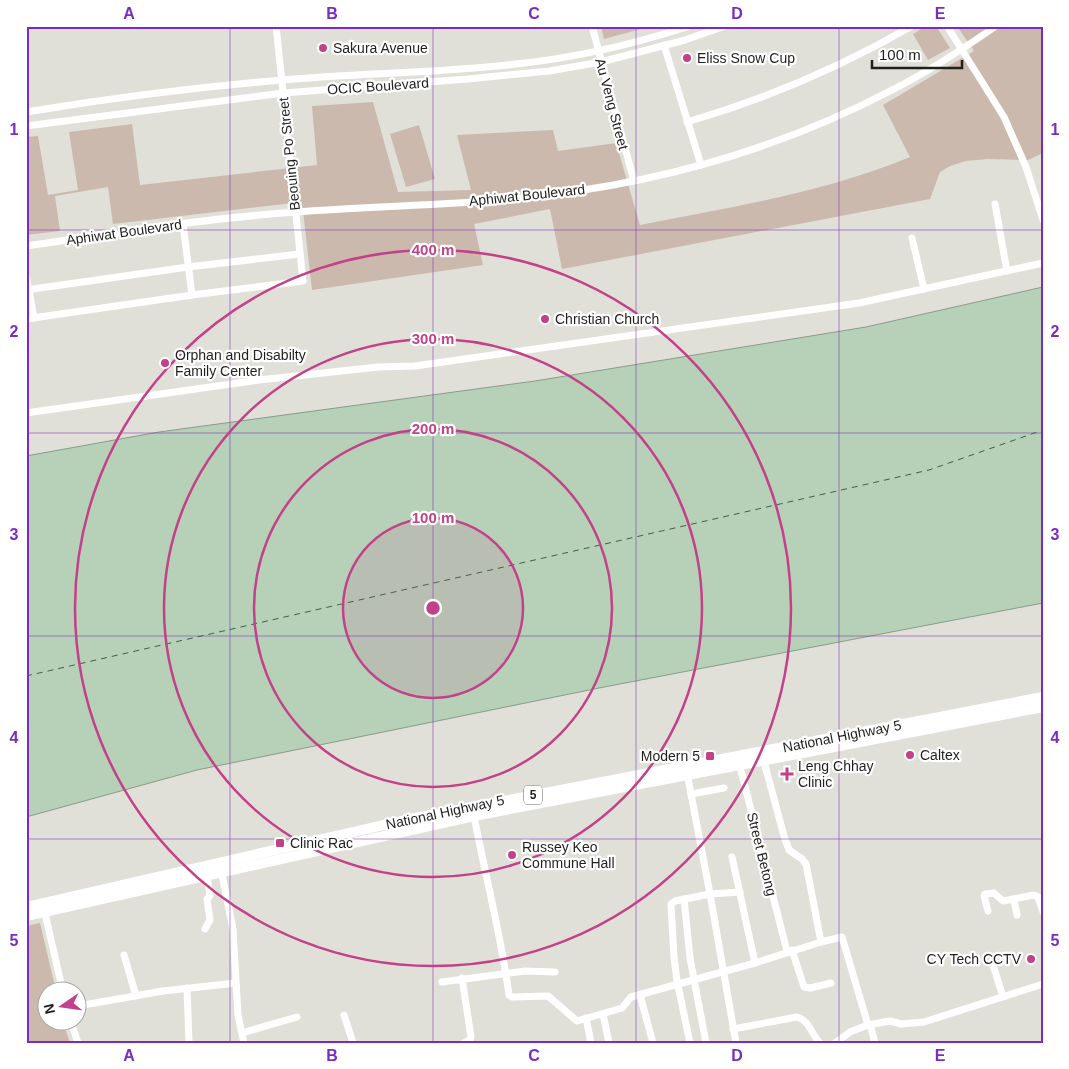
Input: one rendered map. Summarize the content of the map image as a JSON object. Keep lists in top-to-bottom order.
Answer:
{
  "streets": {
    "highway": ["National Highway 5", "5"],
    "street": [
      "OCIC Boulevard",
      "Au Veng Street",
      "Beouing Po Street",
      "Aphiwat Boulevard",
      "Street Betong"
    ]
  },
  "crossings": [
    ["OCIC Boulevard", "Au Veng Street"],
    ["OCIC Boulevard", "Beouing Po Street"],
    ["Au Veng Street", "Aphiwat Boulevard"],
    ["Beouing Po Street", "Aphiwat Boulevard"],
    ["National Highway 5", "Street Betong"]
  ],
  "places": {
    "other": [
      "Sakura Avenue",
      "Eliss Snow Cup",
      "Christian Church",
      "Orphan and Disabilty Family Center",
      "Caltex",
      "Russey Keo Commune Hall",
      "CY Tech CCTV"
    ],
    "transit": ["Modern 5", "Clinic Rac"],
    "health": ["Leng Chhay Clinic"]
  },
  "scale_bar": "100 m",
  "north": "left",
  "grid": {
    "columns": [
      "A",
      "B",
      "C",
      "D",
      "E"
    ],
    "rows": [
      "1",
      "2",
      "3",
      "4",
      "5"
    ]
  },
  "rings": [
    "400 m",
    "300 m",
    "200 m",
    "100 m"
  ]
}
